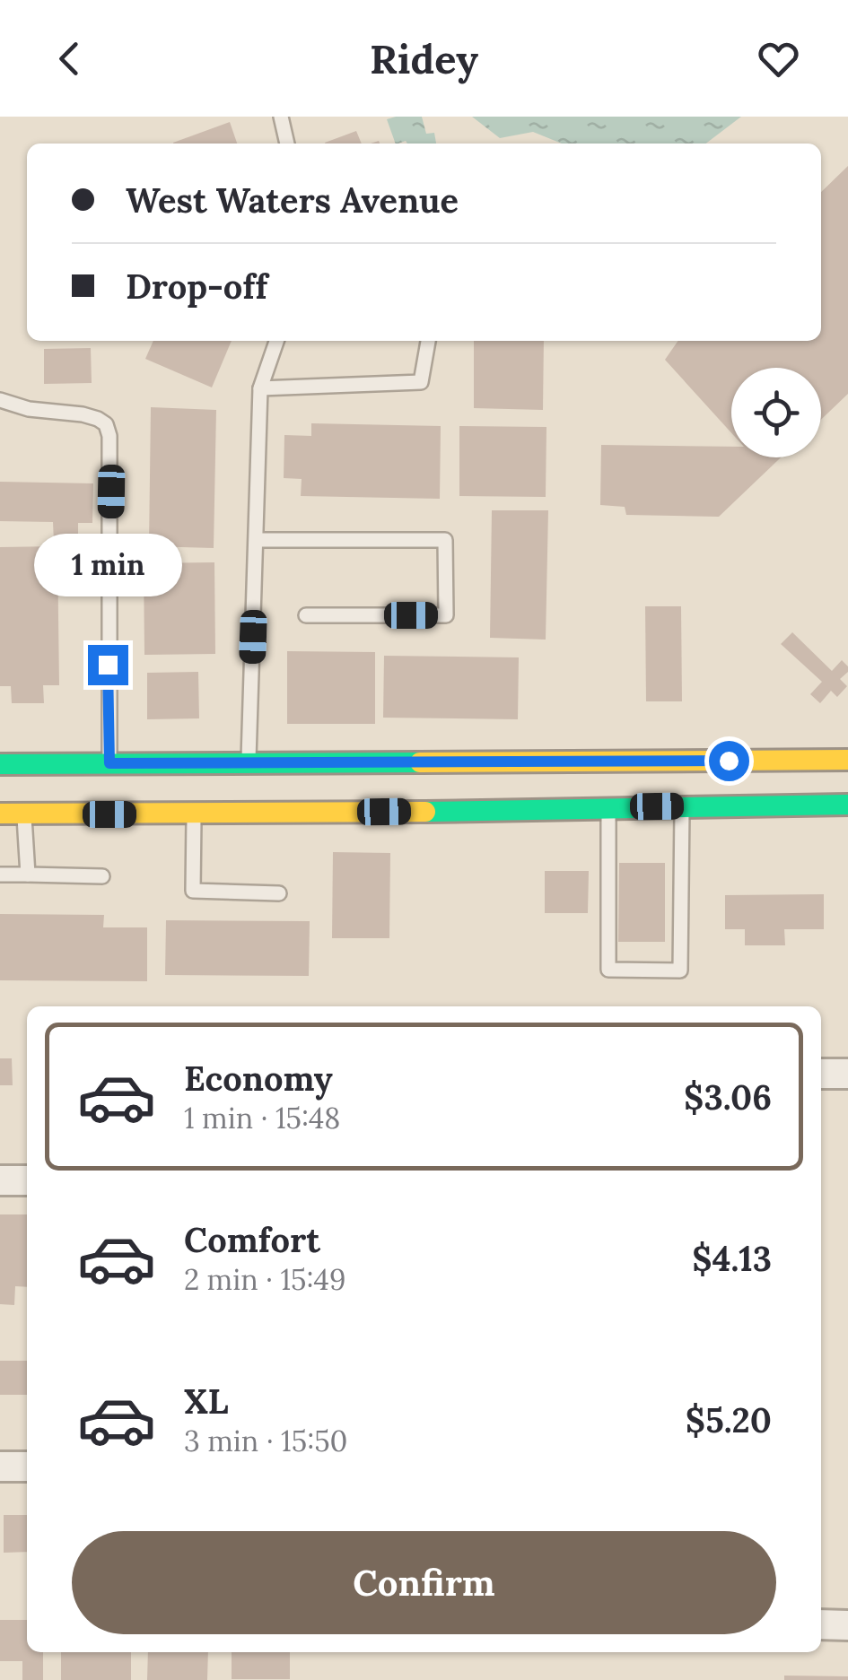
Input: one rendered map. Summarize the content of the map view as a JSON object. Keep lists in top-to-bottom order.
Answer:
{
  "page": {
    "header": "Ridey",
    "banner": ["West Waters Avenue", "Drop-off"],
    "bubble": "1 min",
    "list": [
      {
        "name": "Economy",
        "note": "1 min · 15:48",
        "value": "$3.06"
      },
      {
        "name": "Comfort",
        "note": "2 min · 15:49",
        "value": "$4.13"
      },
      {
        "name": "XL",
        "note": "3 min · 15:50",
        "value": "$5.20"
      }
    ],
    "buttons": "Confirm"
  }
}
